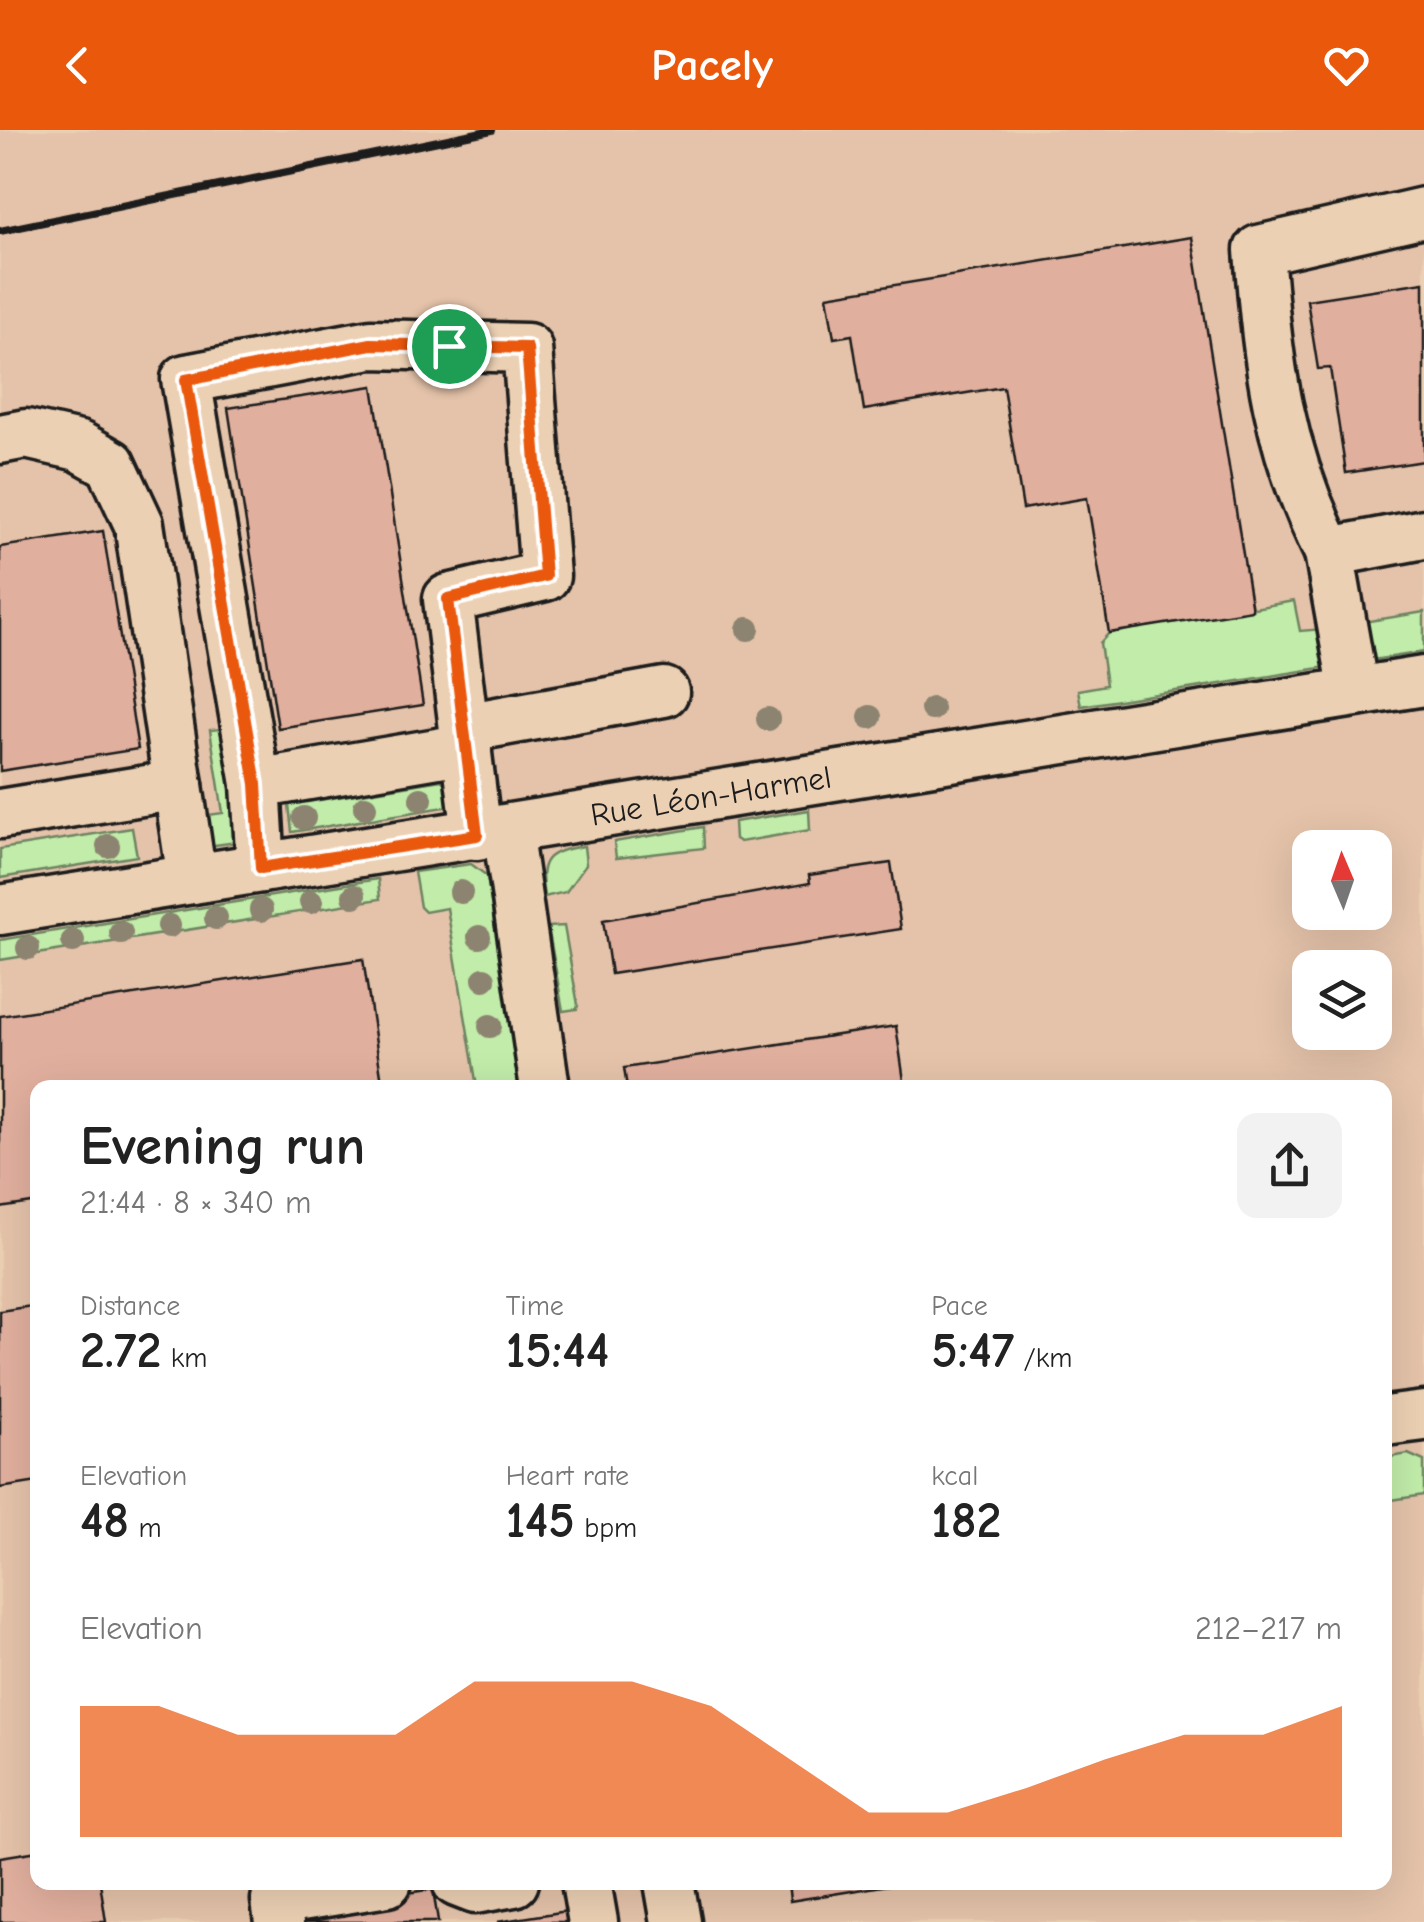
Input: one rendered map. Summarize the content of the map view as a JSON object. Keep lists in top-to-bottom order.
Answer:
{
  "streets": {
    "street": ["Rue Léon-Harmel"]
  },
  "north": "top",
  "page": {
    "header": "Pacely",
    "heading": ["Evening run", "21:44 · 8 × 340 m"],
    "stats": [
      ["Distance", "2.72 km"],
      ["Time", "15:44"],
      ["Pace", "5:47 /km"],
      ["Elevation", "48 m"],
      ["Heart rate", "145 bpm"],
      ["kcal", "182"]
    ],
    "chart": ["Elevation", "212–217 m"]
  }
}
